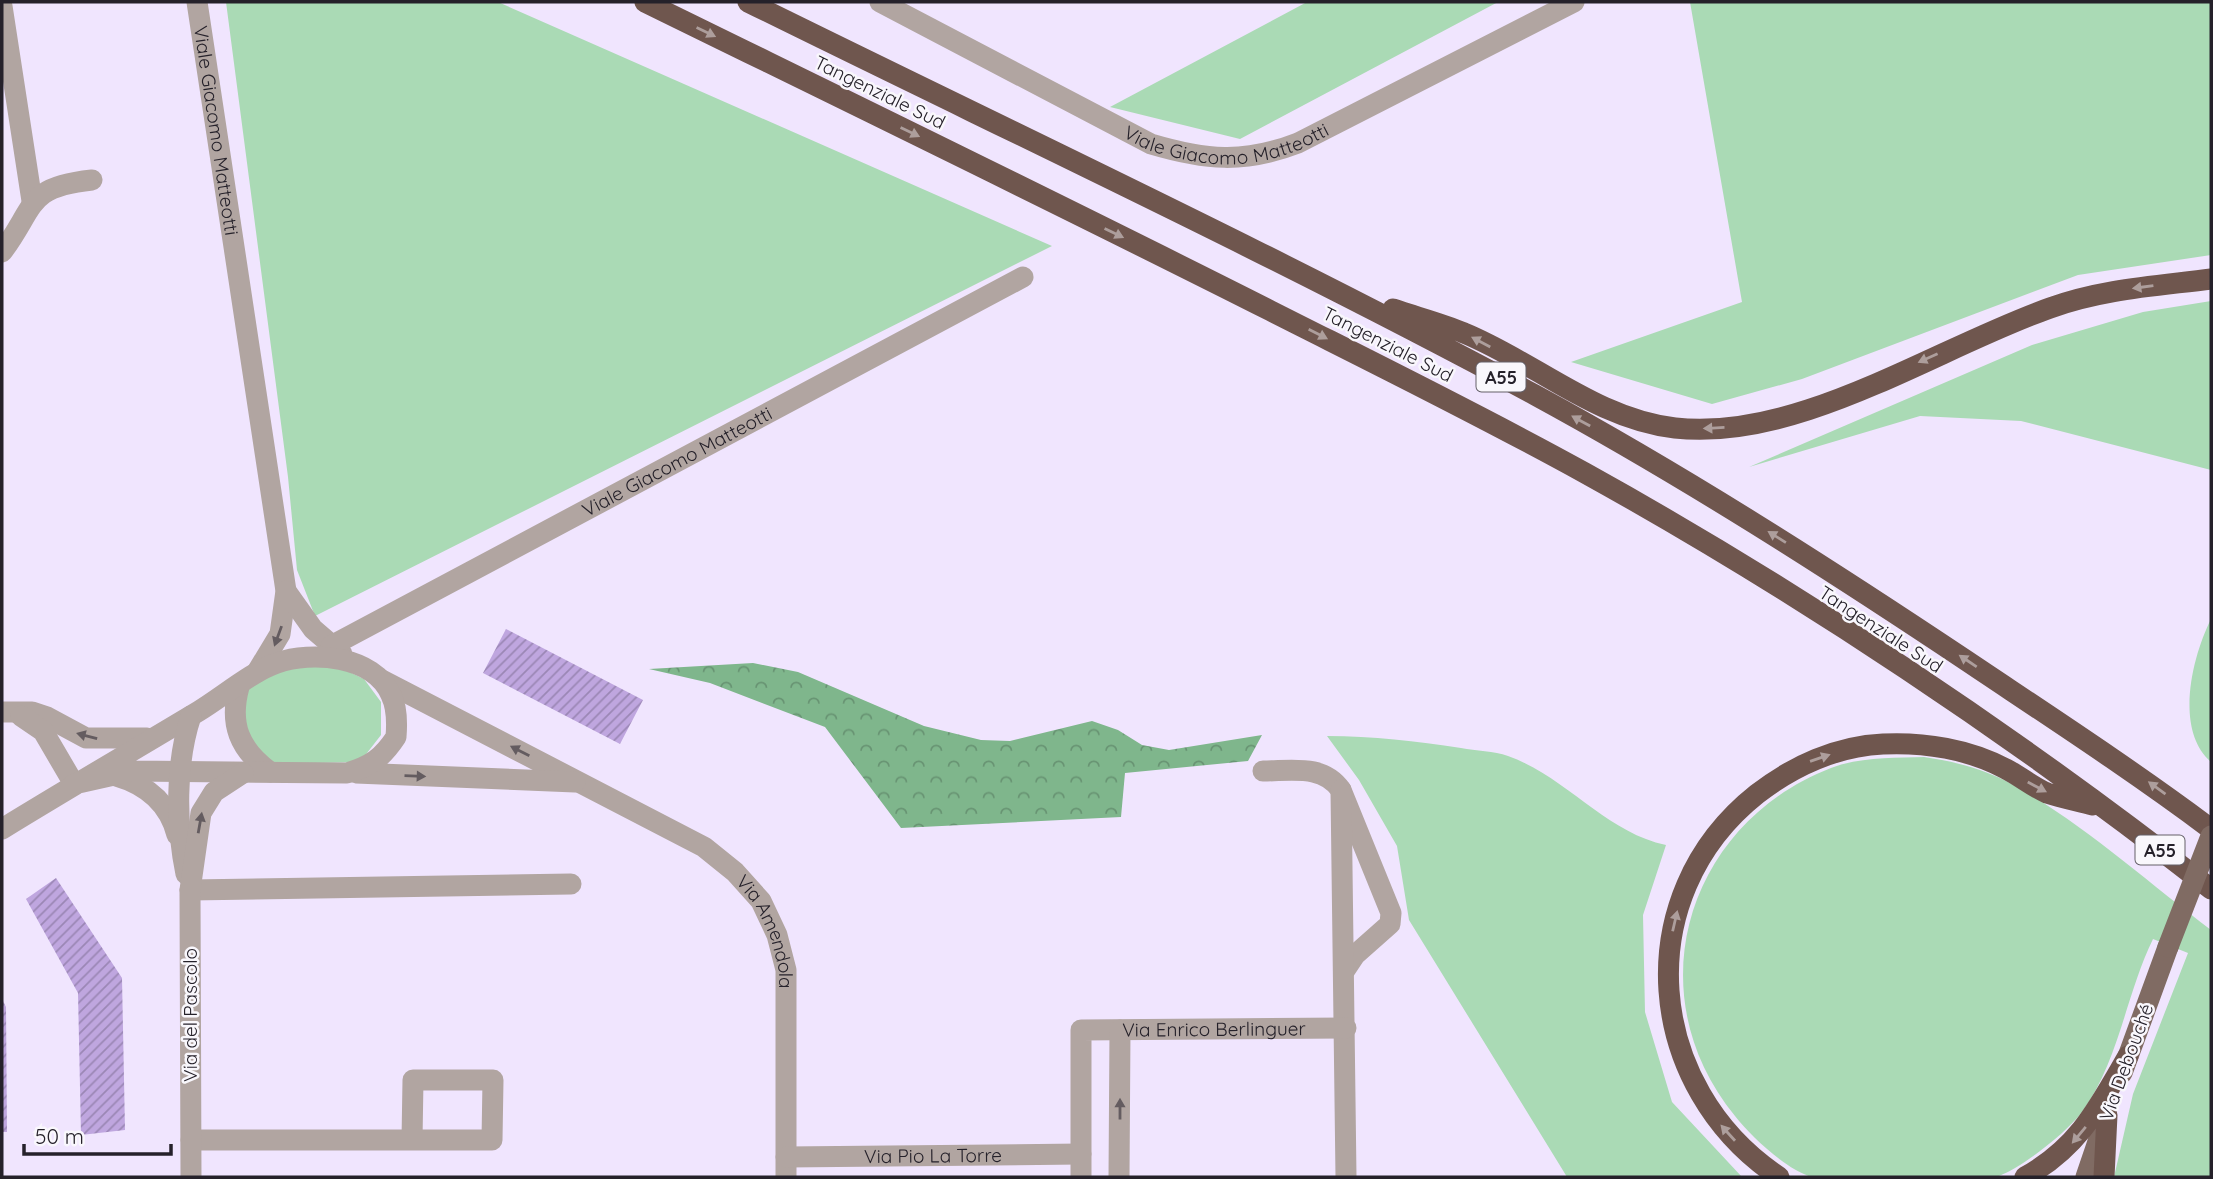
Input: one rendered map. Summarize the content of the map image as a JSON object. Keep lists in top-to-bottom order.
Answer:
{
  "streets": {
    "highway": ["Tangenziale Sud", "A55"],
    "main road": ["Via Debouché"],
    "street": [
      "Viale Giacomo Matteotti",
      "Via Amendola",
      "Via del Pascolo",
      "Via Enrico Berlinguer",
      "Via Pio La Torre"
    ]
  },
  "crossings": [
    ["Viale Giacomo Matteotti", "Via Amendola"],
    ["Via Amendola", "Via Pio La Torre"],
    ["Via Enrico Berlinguer", "Via Pio La Torre"]
  ],
  "scale_bar": "50 m"
}
